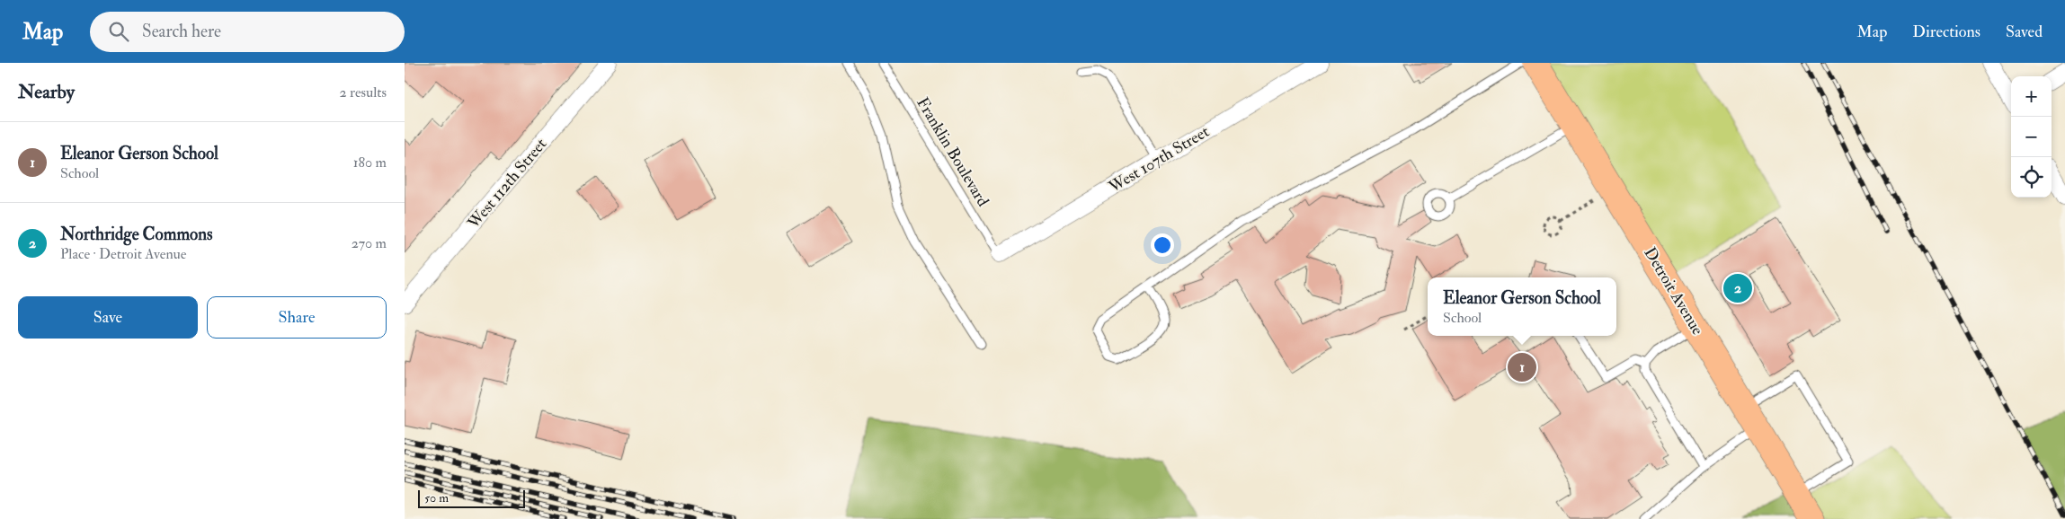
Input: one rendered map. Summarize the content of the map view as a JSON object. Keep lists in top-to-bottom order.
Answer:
{
  "streets": {
    "main road": ["Detroit Avenue"],
    "street": ["West 107th Street", "West 112th Street"],
    "lane": ["Franklin Boulevard"]
  },
  "crossings": [
    ["Franklin Boulevard", "West 107th Street"]
  ],
  "scale_bar": "50 m",
  "page": {
    "header": "Map",
    "search": "Search here",
    "nav": ["Map", "Directions", "Saved"],
    "heading": ["Nearby", "2 results"],
    "map_buttons": ["+", "−"],
    "list": [
      {
        "mark": "1",
        "name": "Eleanor Gerson School",
        "note": "School",
        "value": "180 m"
      },
      {
        "mark": "2",
        "name": "Northridge Commons",
        "note": "Place · Detroit Avenue",
        "value": "270 m"
      }
    ],
    "pins": ["2", "1"],
    "popup": ["Eleanor Gerson School", "School"],
    "buttons": ["Save", "Share"],
    "scale": "50 m"
  }
}
